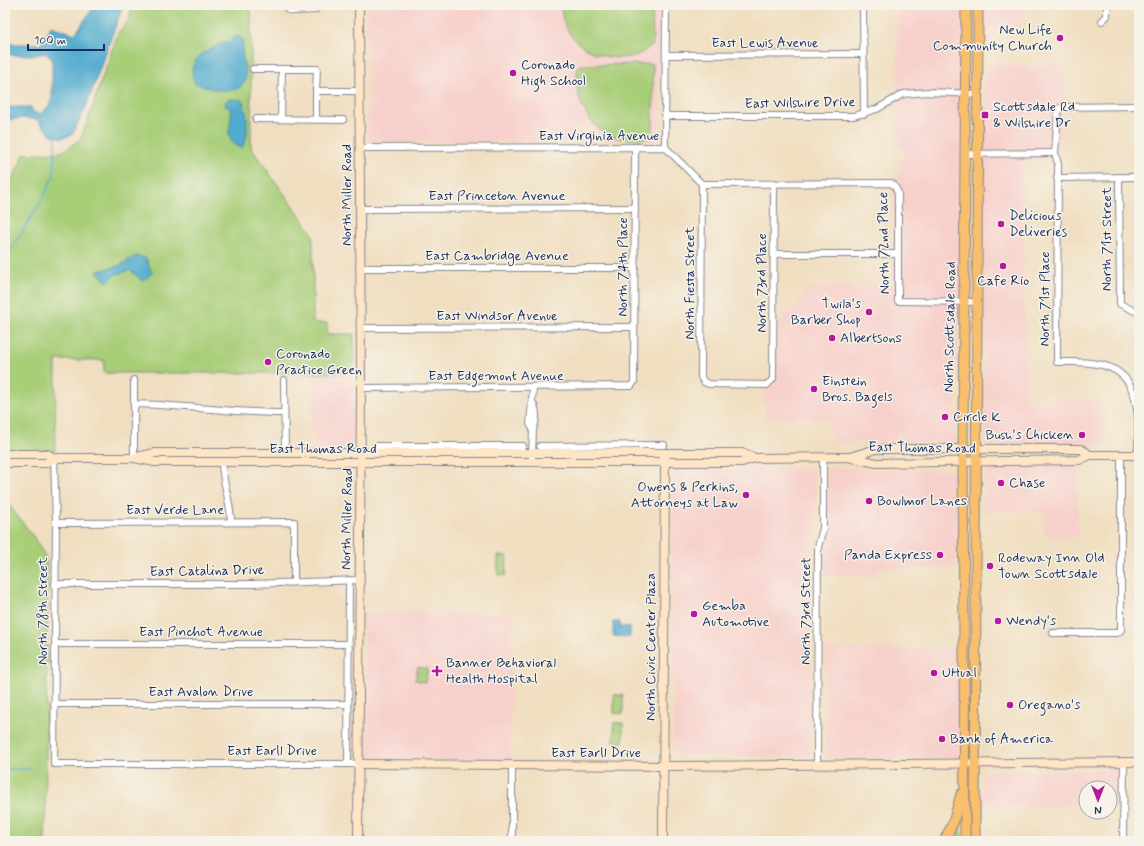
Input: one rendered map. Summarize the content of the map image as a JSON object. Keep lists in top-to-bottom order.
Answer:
{
  "streets": {
    "main road": ["North Scottsdale Road"],
    "street": [
      "East Lewis Avenue",
      "East Wilshire Drive",
      "East Virginia Avenue",
      "North Miller Road",
      "East Princeton Avenue",
      "North 71st Street",
      "North 72nd Place",
      "East Cambridge Avenue",
      "North 74th Place",
      "North Fiesta Street",
      "North 73rd Place",
      "North 71st Place",
      "East Windsor Avenue",
      "East Edgemont Avenue",
      "East Thomas Road",
      "East Verde Lane",
      "East Catalina Drive",
      "North 78th Street",
      "North 73rd Street",
      "East Pinchot Avenue",
      "North Civic Center Plaza",
      "East Avalon Drive",
      "East Earll Drive"
    ]
  },
  "crossings": [
    ["East Wilshire Drive", "North Scottsdale Road"],
    ["East Virginia Avenue", "North Miller Road"],
    ["East Virginia Avenue", "North 74th Place"],
    ["East Virginia Avenue", "North Fiesta Street"],
    ["North Miller Road", "East Princeton Avenue"],
    ["North Miller Road", "East Cambridge Avenue"],
    ["North Miller Road", "East Windsor Avenue"],
    ["North Miller Road", "East Edgemont Avenue"],
    ["North Miller Road", "East Thomas Road"],
    ["North Miller Road", "East Catalina Drive"],
    ["North Miller Road", "East Pinchot Avenue"],
    ["North Miller Road", "East Avalon Drive"],
    ["North Miller Road", "East Earll Drive"],
    ["East Princeton Avenue", "North 74th Place"],
    ["North 72nd Place", "North 73rd Place"],
    ["North 72nd Place", "North Scottsdale Road"],
    ["East Cambridge Avenue", "North 74th Place"],
    ["North 74th Place", "East Windsor Avenue"],
    ["North 74th Place", "East Edgemont Avenue"],
    ["North Fiesta Street", "North 73rd Place"],
    ["North 71st Place", "East Thomas Road"],
    ["North Scottsdale Road", "East Thomas Road"],
    ["North Scottsdale Road", "East Earll Drive"],
    ["East Thomas Road", "North 78th Street"],
    ["East Thomas Road", "North 73rd Street"],
    ["East Thomas Road", "North Civic Center Plaza"],
    ["East Verde Lane", "East Catalina Drive"],
    ["East Verde Lane", "North 78th Street"],
    ["East Catalina Drive", "North 78th Street"],
    ["North 78th Street", "East Pinchot Avenue"],
    ["North 78th Street", "East Avalon Drive"],
    ["North 78th Street", "East Earll Drive"],
    ["North 73rd Street", "East Earll Drive"],
    ["North Civic Center Plaza", "East Earll Drive"]
  ],
  "places": {
    "other": [
      "New Life Community Church",
      "Coronado High School",
      "Delicious Deliveries",
      "Cafe Rio",
      "Twila's Barber Shop",
      "Albertsons",
      "Coronado Practice Green",
      "Einstein Bros. Bagels",
      "Circle K",
      "Bush's Chicken",
      "Chase",
      "Owens & Perkins, Attorneys at Law",
      "Bowlmor Lanes",
      "Panda Express",
      "Rodeway Inn Old Town Scottsdale",
      "Gemba Automotive",
      "Wendy's",
      "UHual",
      "Oregano's",
      "Bank of America"
    ],
    "transit": ["Scottsdale Rd & Wilshire Dr"],
    "health": ["Banner Behavioral Health Hospital"]
  },
  "scale_bar": "100 m",
  "north": "bottom"
}
